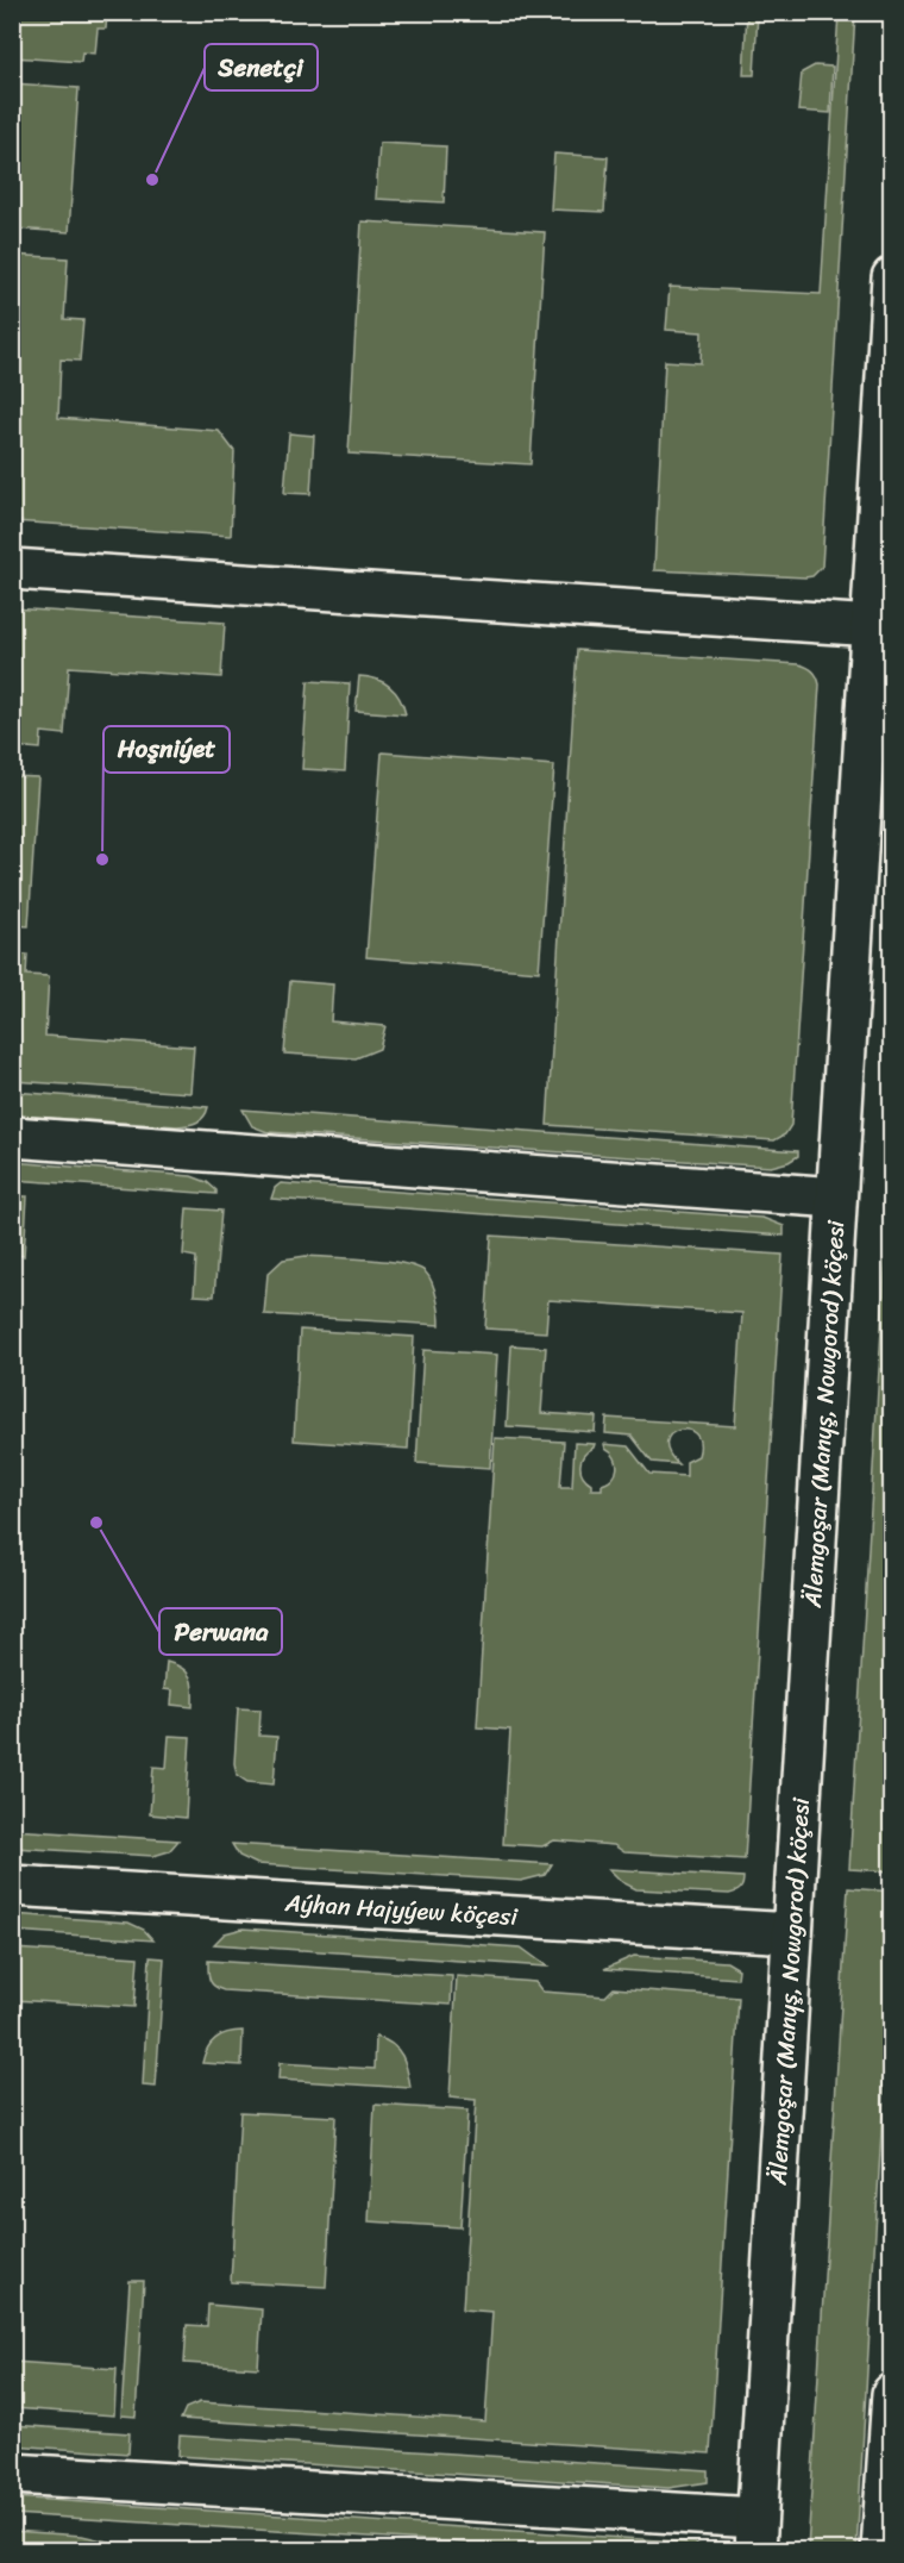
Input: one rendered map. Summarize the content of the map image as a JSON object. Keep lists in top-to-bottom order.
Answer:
{
  "streets": {
    "street": ["Älemgoşar (Manyş, Nowgorod) köçesi", "Aýhan Hajyýew köçesi"]
  },
  "crossings": [
    ["Älemgoşar (Manyş, Nowgorod) köçesi", "Aýhan Hajyýew köçesi"]
  ],
  "places": ["Senetçi", "Hoşniýet", "Perwana"]
}
